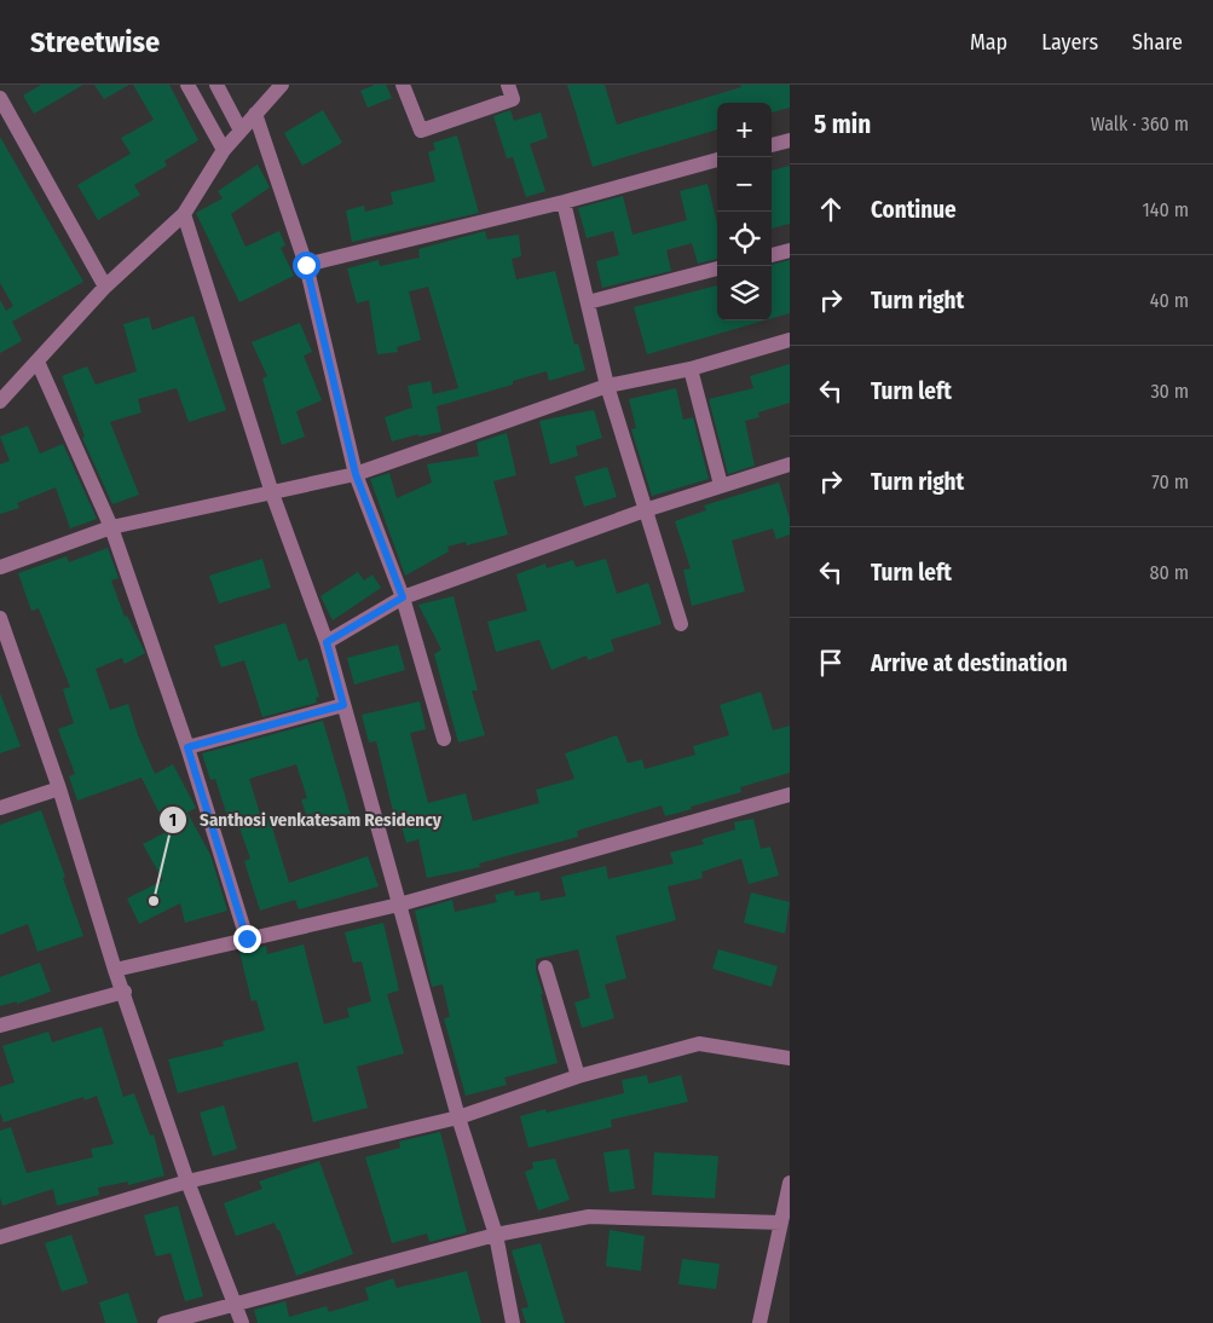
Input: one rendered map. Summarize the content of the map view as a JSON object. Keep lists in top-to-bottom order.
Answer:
{
  "places": ["Santhosi venkatesam Residency"],
  "page": {
    "header": "Streetwise",
    "nav": ["Map", "Layers", "Share"],
    "heading": ["5 min", "Walk · 360 m"],
    "map_buttons": ["+", "−"],
    "list": [
      ["Continue", "140 m"],
      ["Turn right", "40 m"],
      ["Turn left", "30 m"],
      ["Turn right", "70 m"],
      ["Turn left", "80 m"],
      "Arrive at destination"
    ]
  }
}
